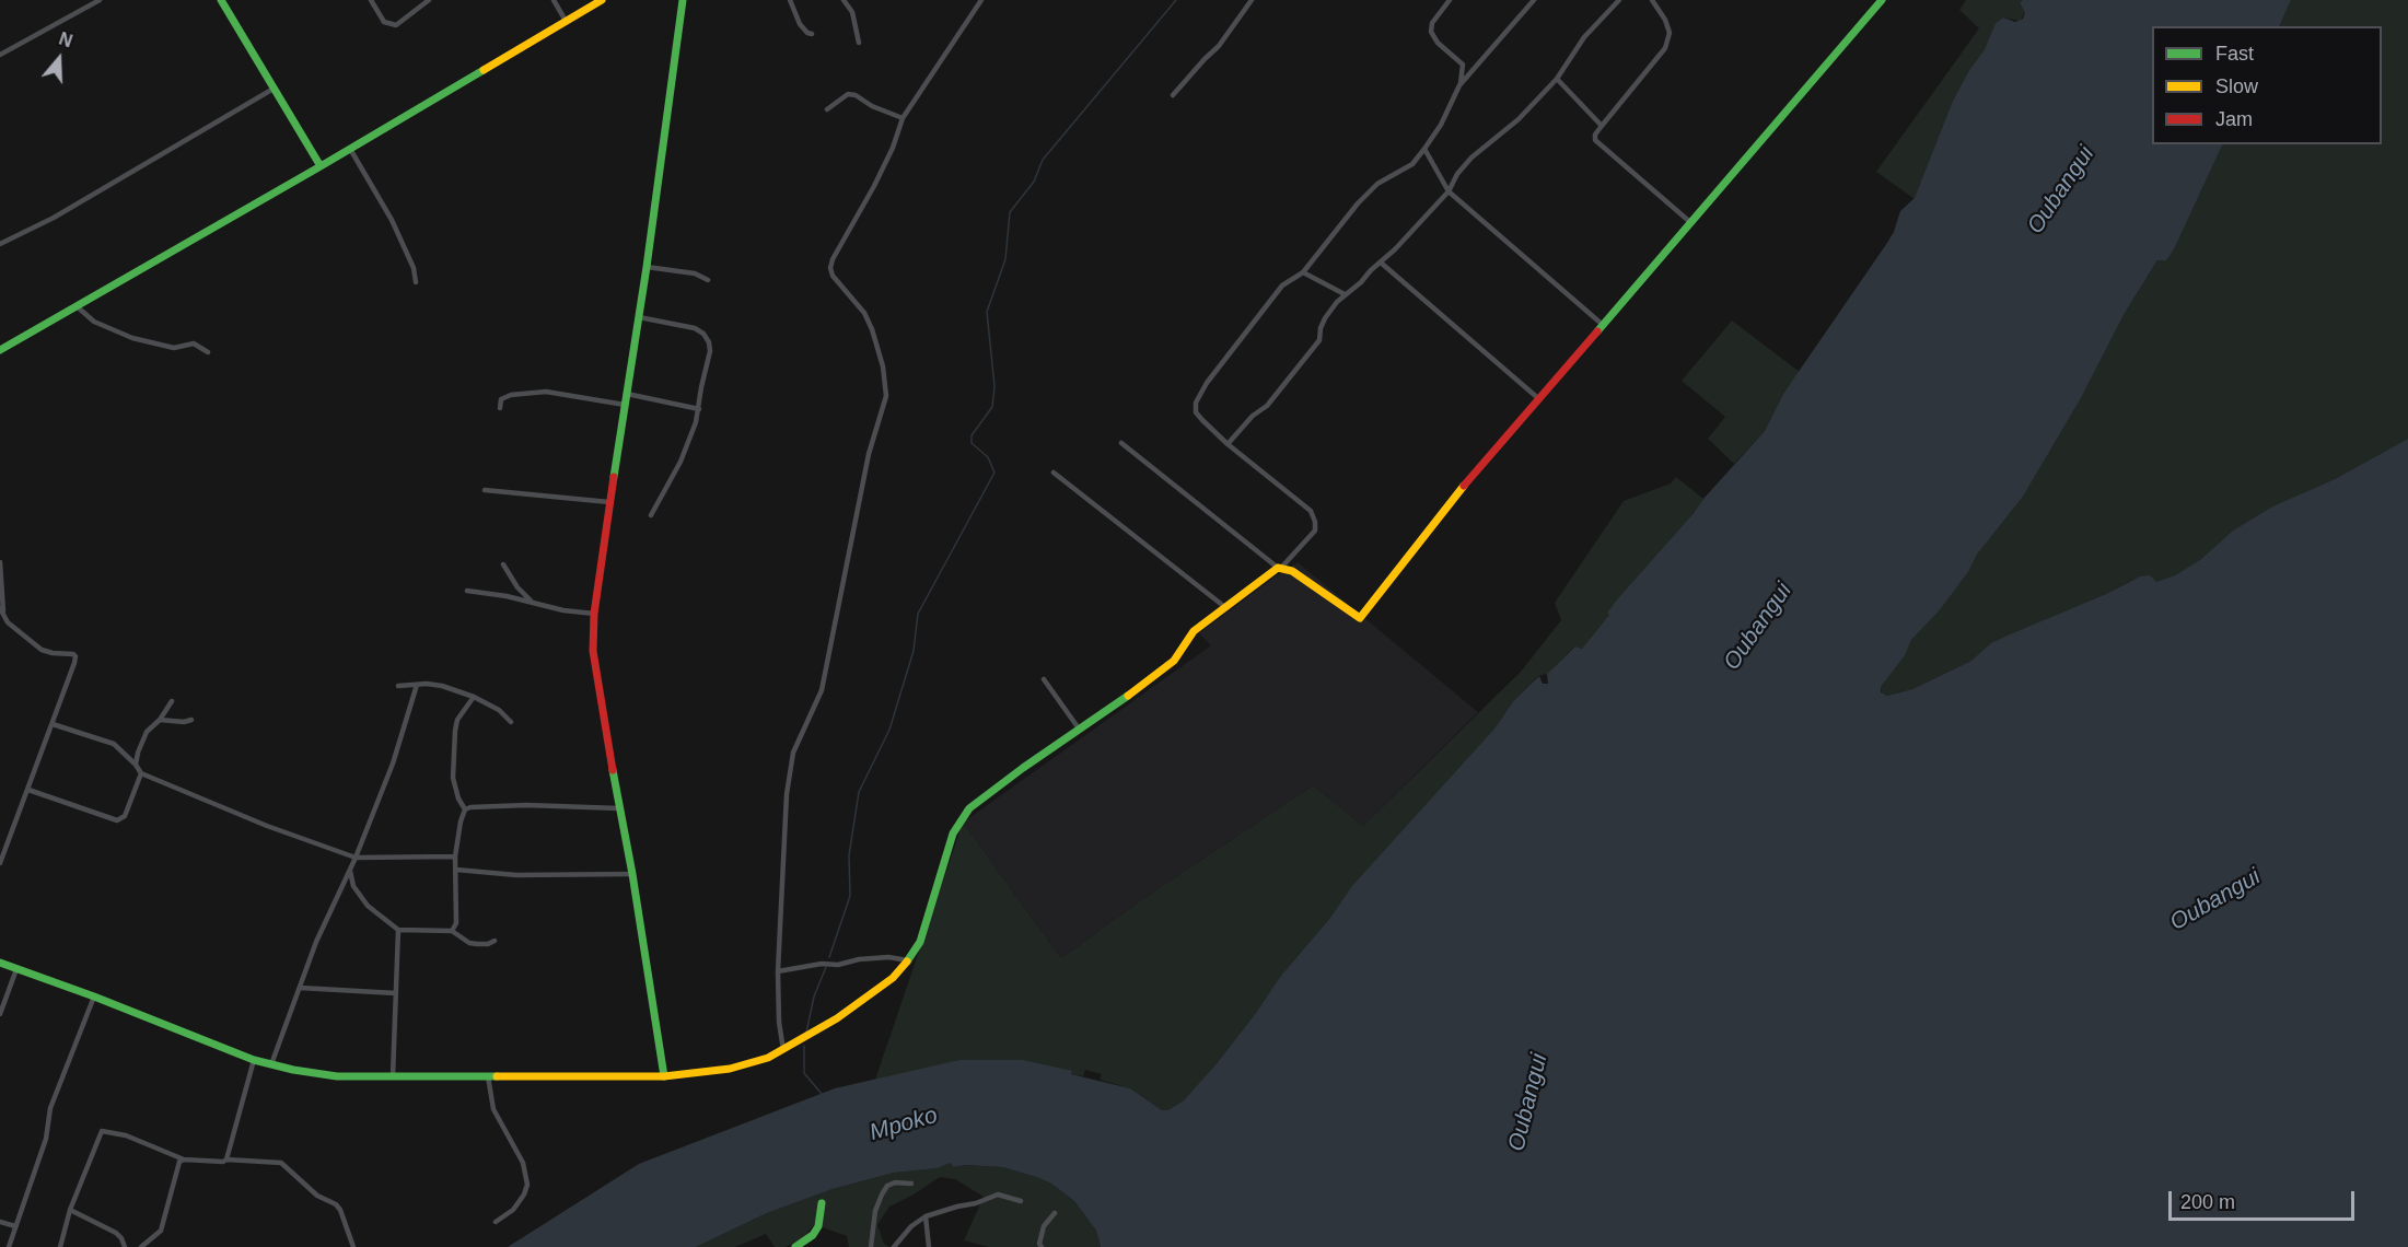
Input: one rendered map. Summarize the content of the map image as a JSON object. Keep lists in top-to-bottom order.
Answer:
{
  "water": ["Oubangui", "Mpoko"],
  "legend": ["Fast", "Slow", "Jam"],
  "scale_bar": "200 m",
  "north": "top"
}
